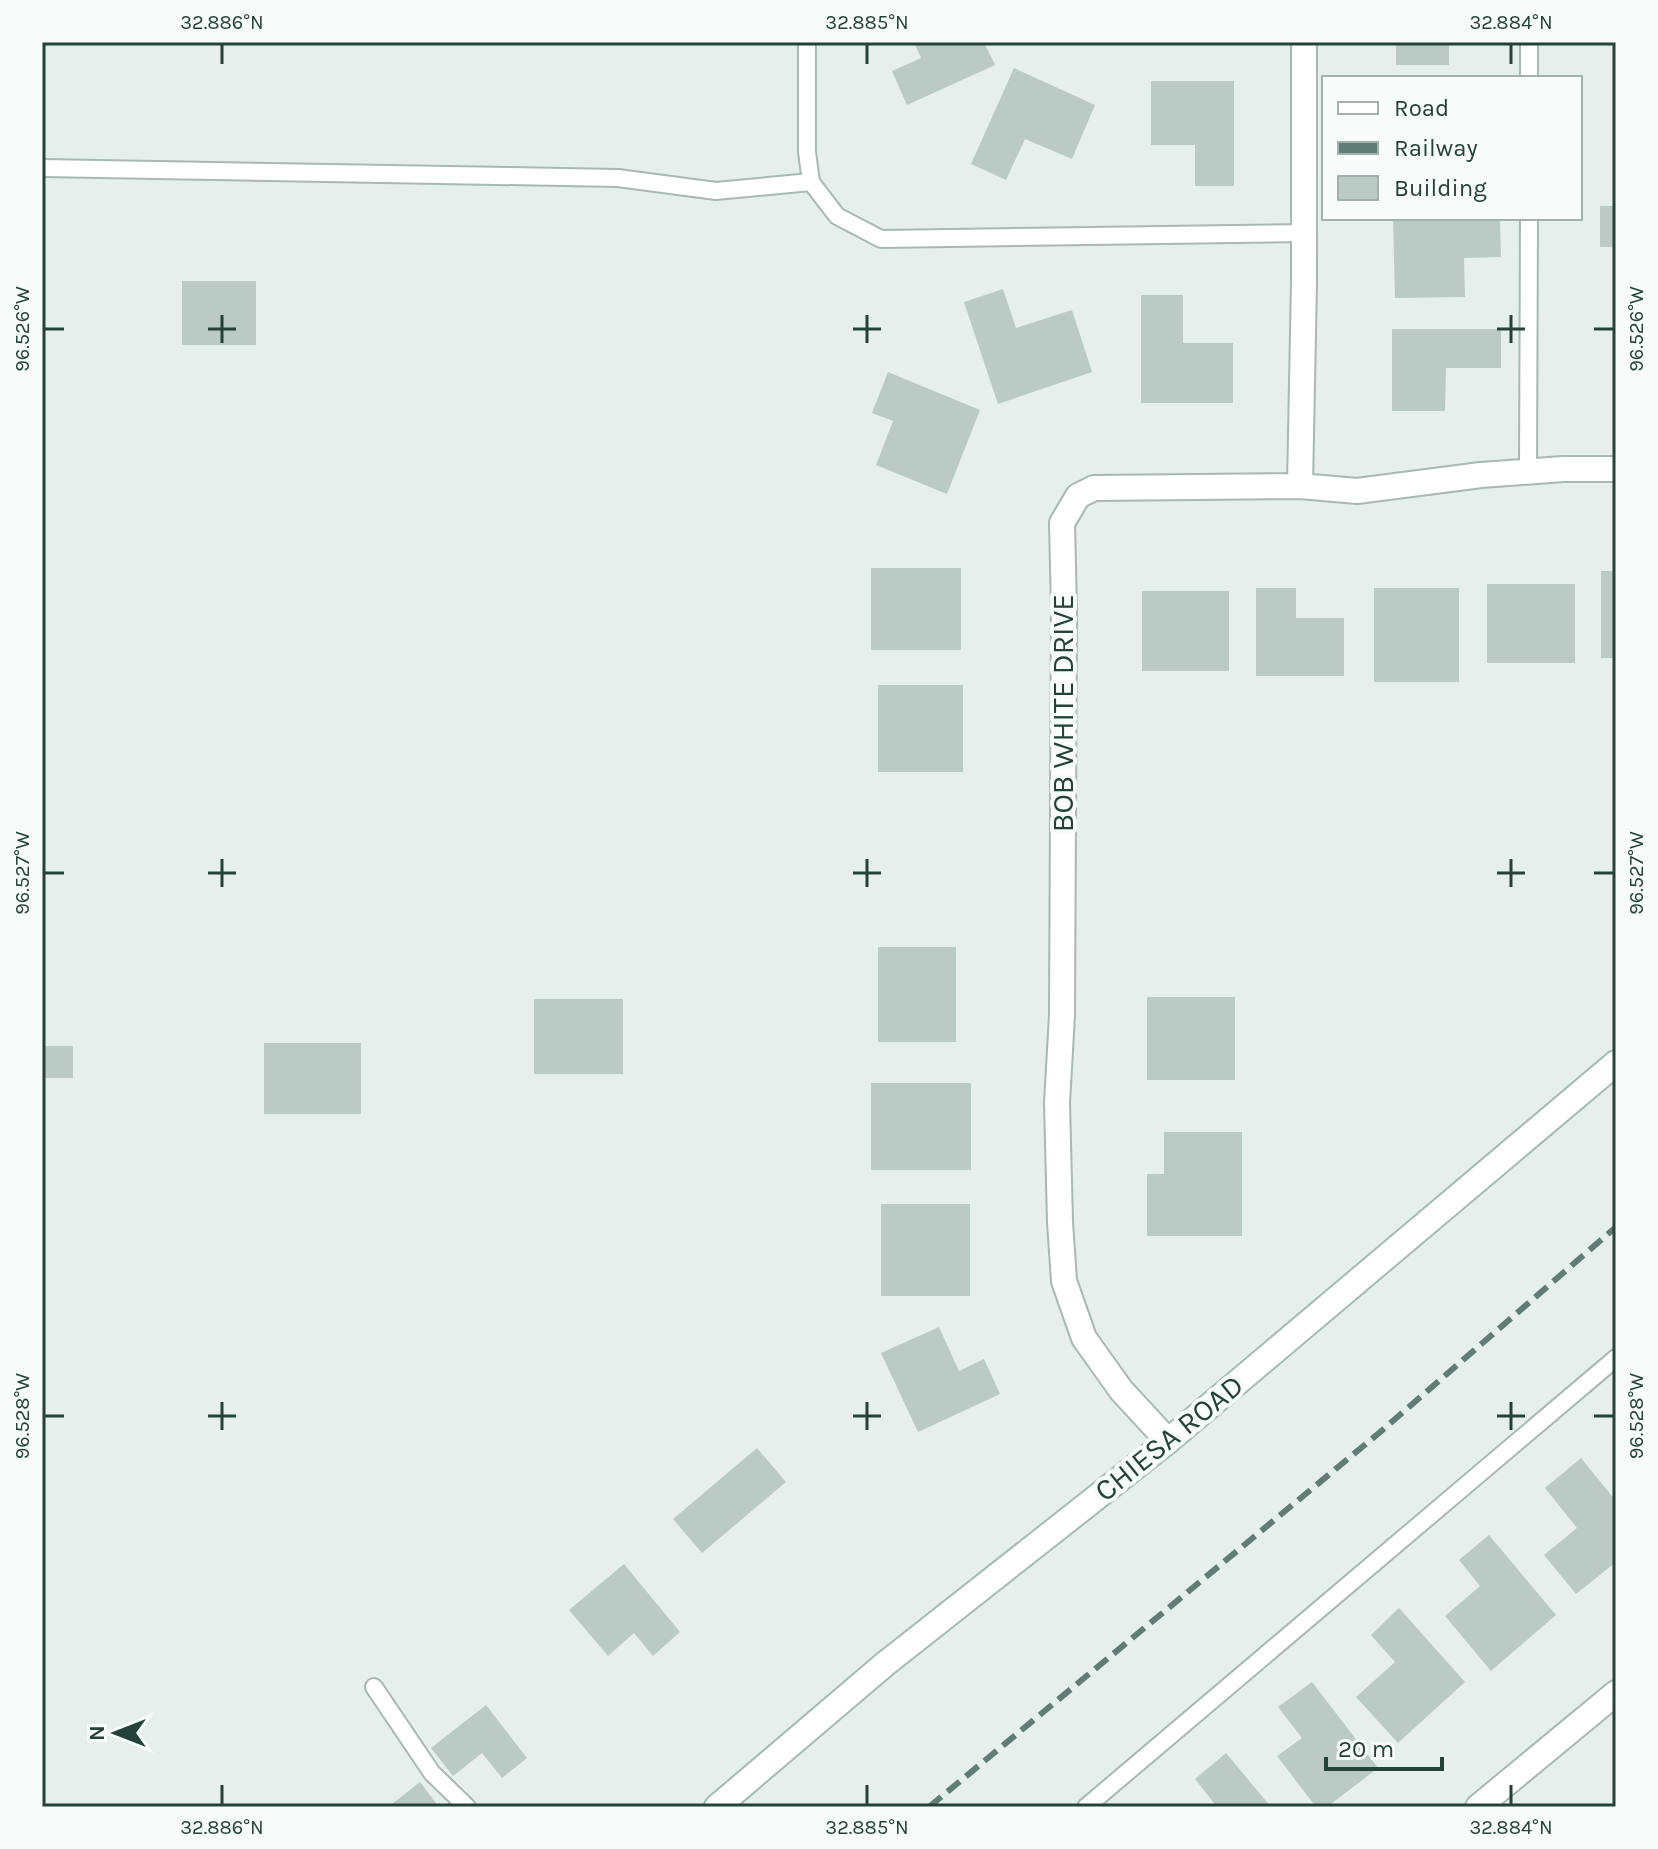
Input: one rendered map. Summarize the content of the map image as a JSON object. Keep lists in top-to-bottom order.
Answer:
{
  "streets": {
    "street": ["BOB WHITE DRIVE", "CHIESA ROAD"]
  },
  "crossings": [
    ["BOB WHITE DRIVE", "CHIESA ROAD"]
  ],
  "legend": ["Road", "Railway", "Building"],
  "scale_bar": "20 m",
  "north": "left",
  "coordinates": [
    "32.886°N",
    "32.885°N",
    "32.884°N",
    "96.526°W",
    "96.527°W",
    "96.528°W"
  ]
}
